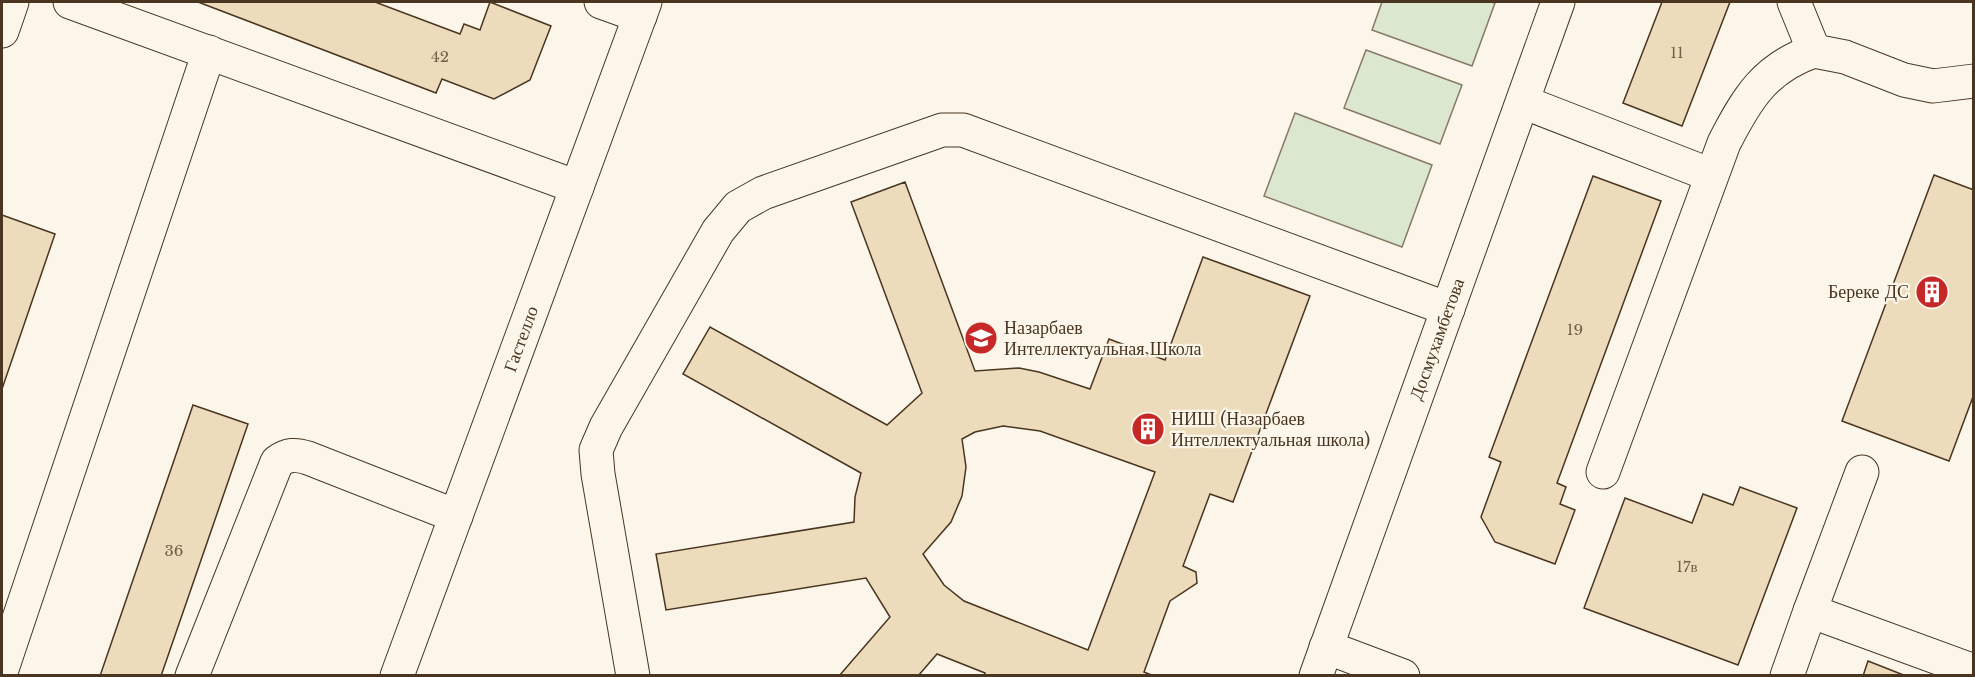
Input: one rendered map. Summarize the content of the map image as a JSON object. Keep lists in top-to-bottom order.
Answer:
{
  "streets": {
    "street": ["Гастелло", "Досмухамбетова"]
  },
  "places": {
    "building": ["Береке ДС", "НИШ (Назарбаев Интеллектуальная школа)"],
    "school or university": ["Назарбаев Интеллектуальная Школа"]
  },
  "house_numbers": [
    "11",
    "42",
    "19",
    "36",
    "17в"
  ]
}
